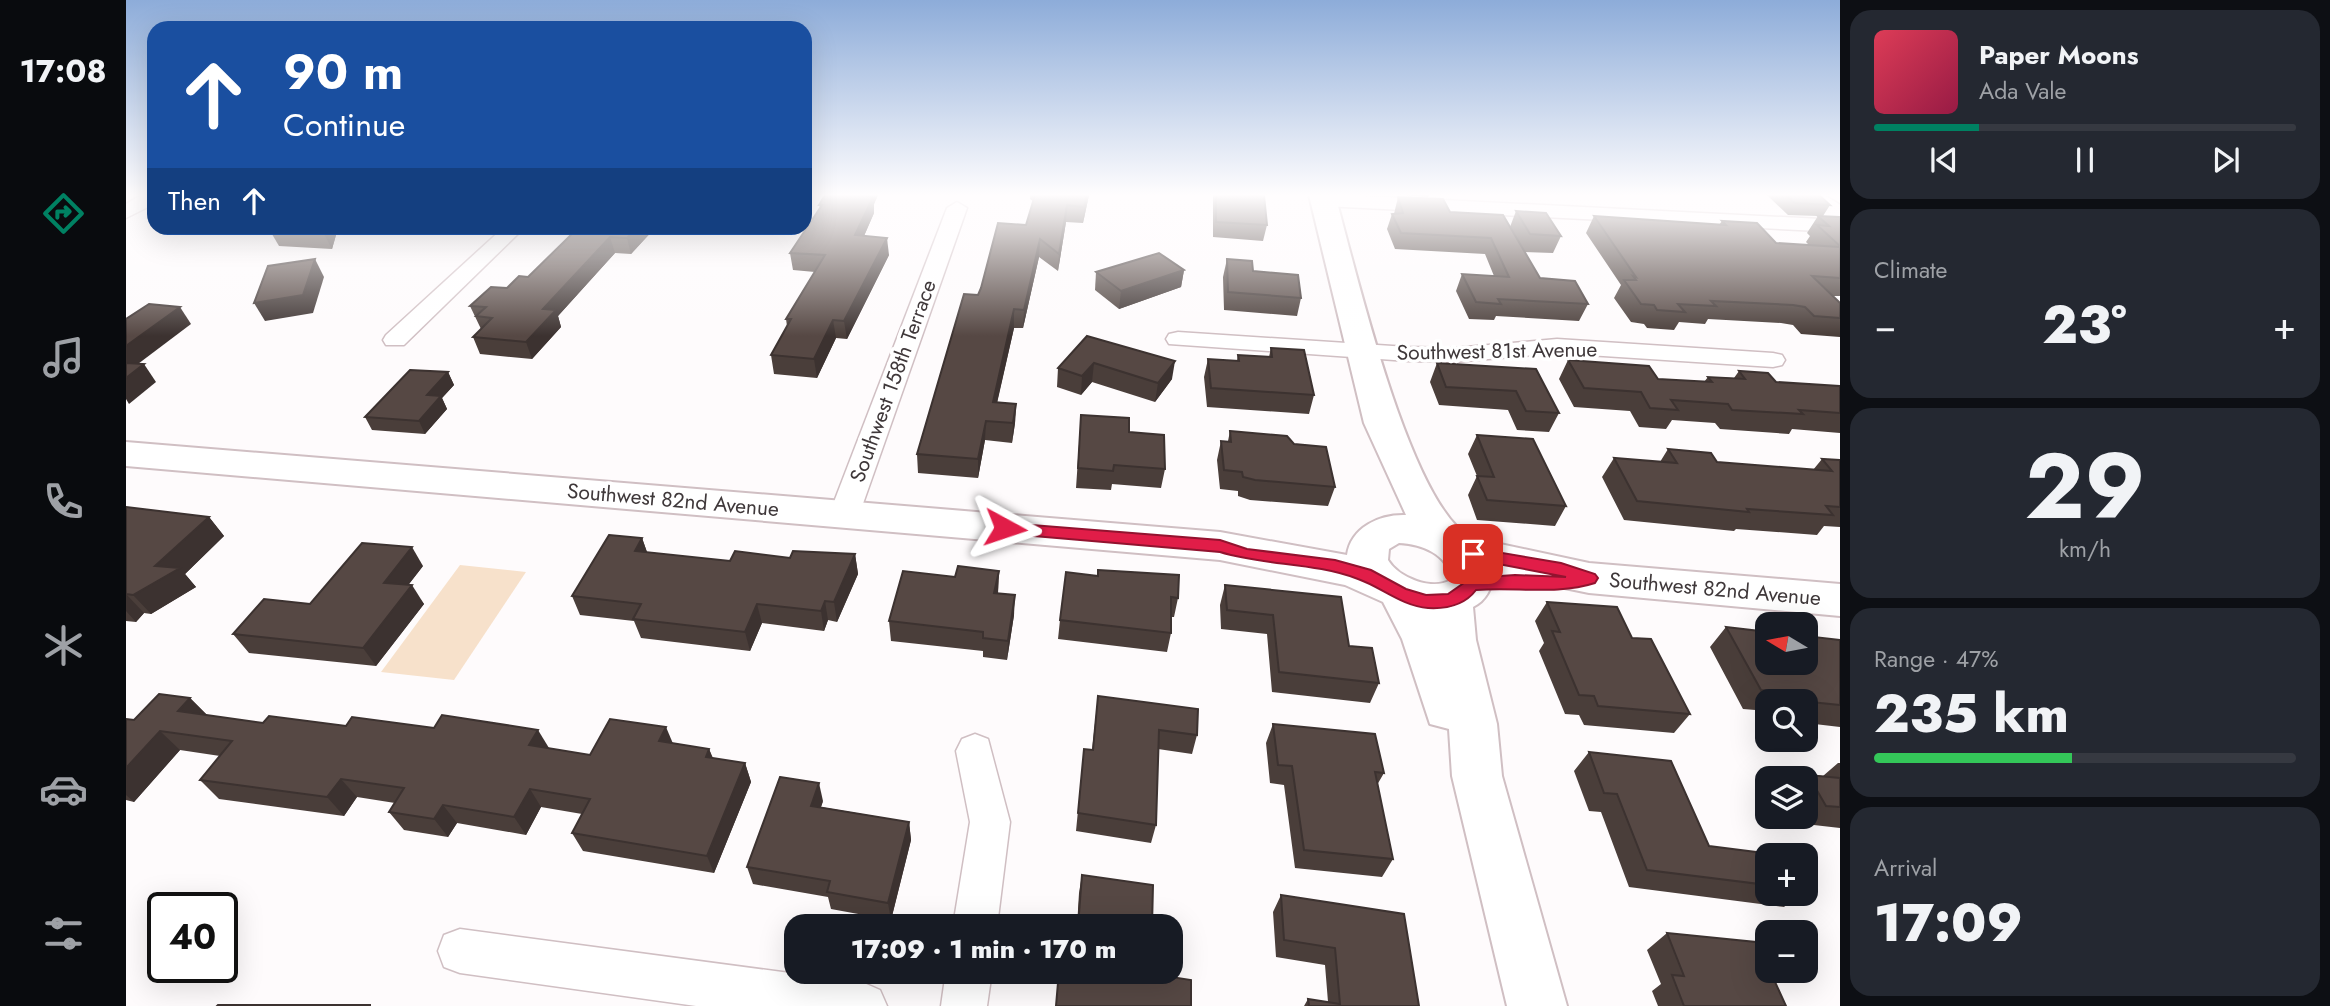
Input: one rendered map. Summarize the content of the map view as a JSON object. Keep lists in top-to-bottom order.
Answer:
{
  "streets": {
    "street": ["Southwest 81st Avenue", "Southwest 158th Terrace", "Southwest 82nd Avenue"]
  },
  "crossings": [
    ["Southwest 158th Terrace", "Southwest 82nd Avenue"]
  ],
  "north": "left",
  "page": {
    "tabs": "17:08",
    "turn": ["90 m", "Continue"],
    "song": ["Paper Moons", "Ada Vale"],
    "then": "Then",
    "tile": [
      "Climate",
      ["29", "km/h"],
      ["Range · 47%", "235 km"],
      ["Arrival", "17:09"]
    ],
    "heat": ["−", "23°", "+"],
    "map_buttons": ["+", "−"],
    "limit": "40",
    "trip": "17:09 · 1 min · 170 m"
  }
}
